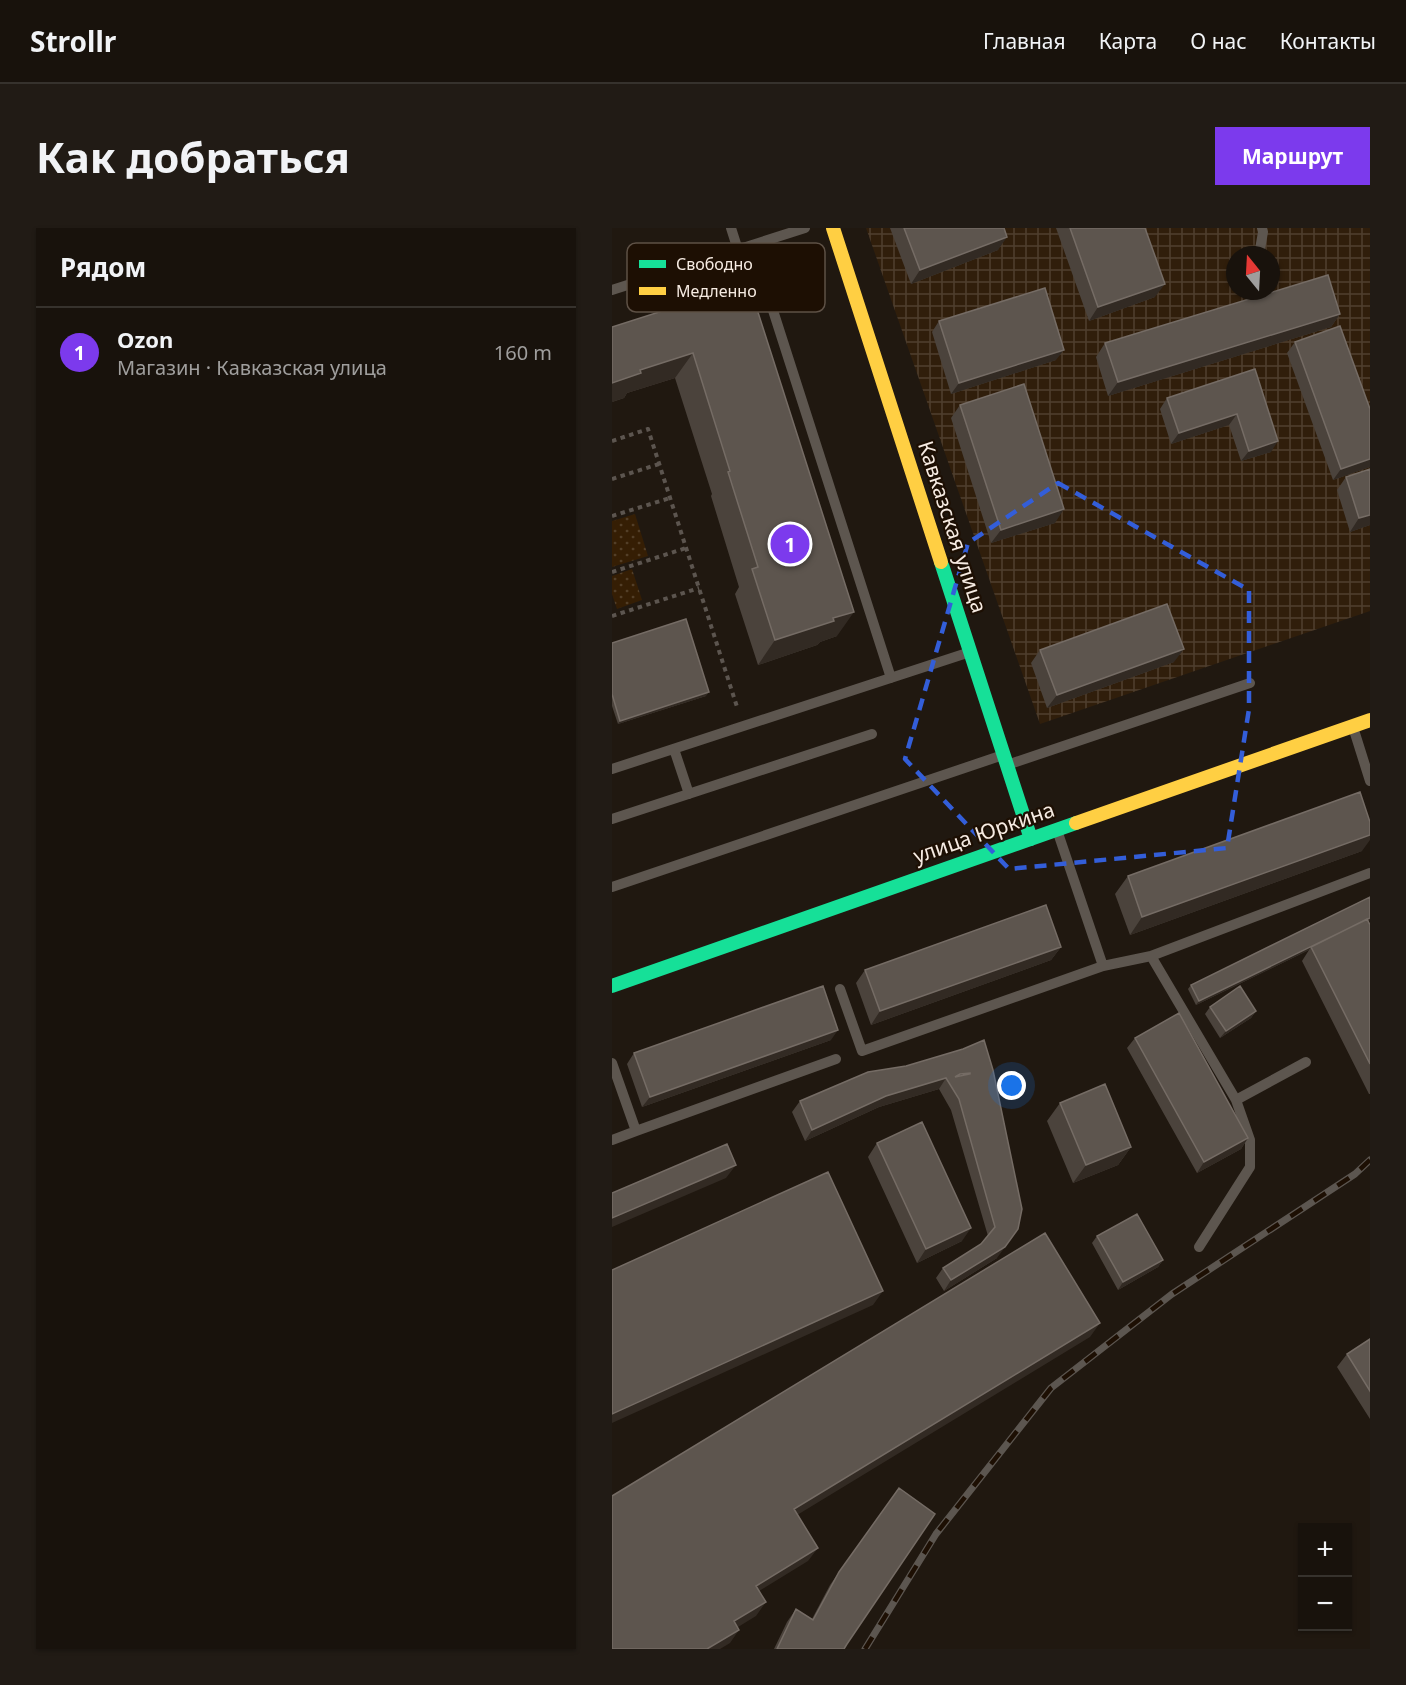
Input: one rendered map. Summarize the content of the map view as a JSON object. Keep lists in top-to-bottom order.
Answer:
{
  "streets": {
    "main road": ["Кавказская улица", "улица Юркина"]
  },
  "crossings": [
    ["Кавказская улица", "улица Юркина"]
  ],
  "legend": ["Свободно", "Медленно"],
  "north": "top",
  "page": {
    "header": "Strollr",
    "nav": [
      "Главная",
      "Карта",
      "О нас",
      "Контакты"
    ],
    "buttons": "Маршрут",
    "title": "Как добраться",
    "heading": "Рядом",
    "list": [
      {
        "mark": "1",
        "name": "Ozon",
        "note": "Магазин · Кавказская улица",
        "value": "160 m"
      }
    ],
    "pins": "1",
    "map_buttons": ["+", "−"]
  }
}
